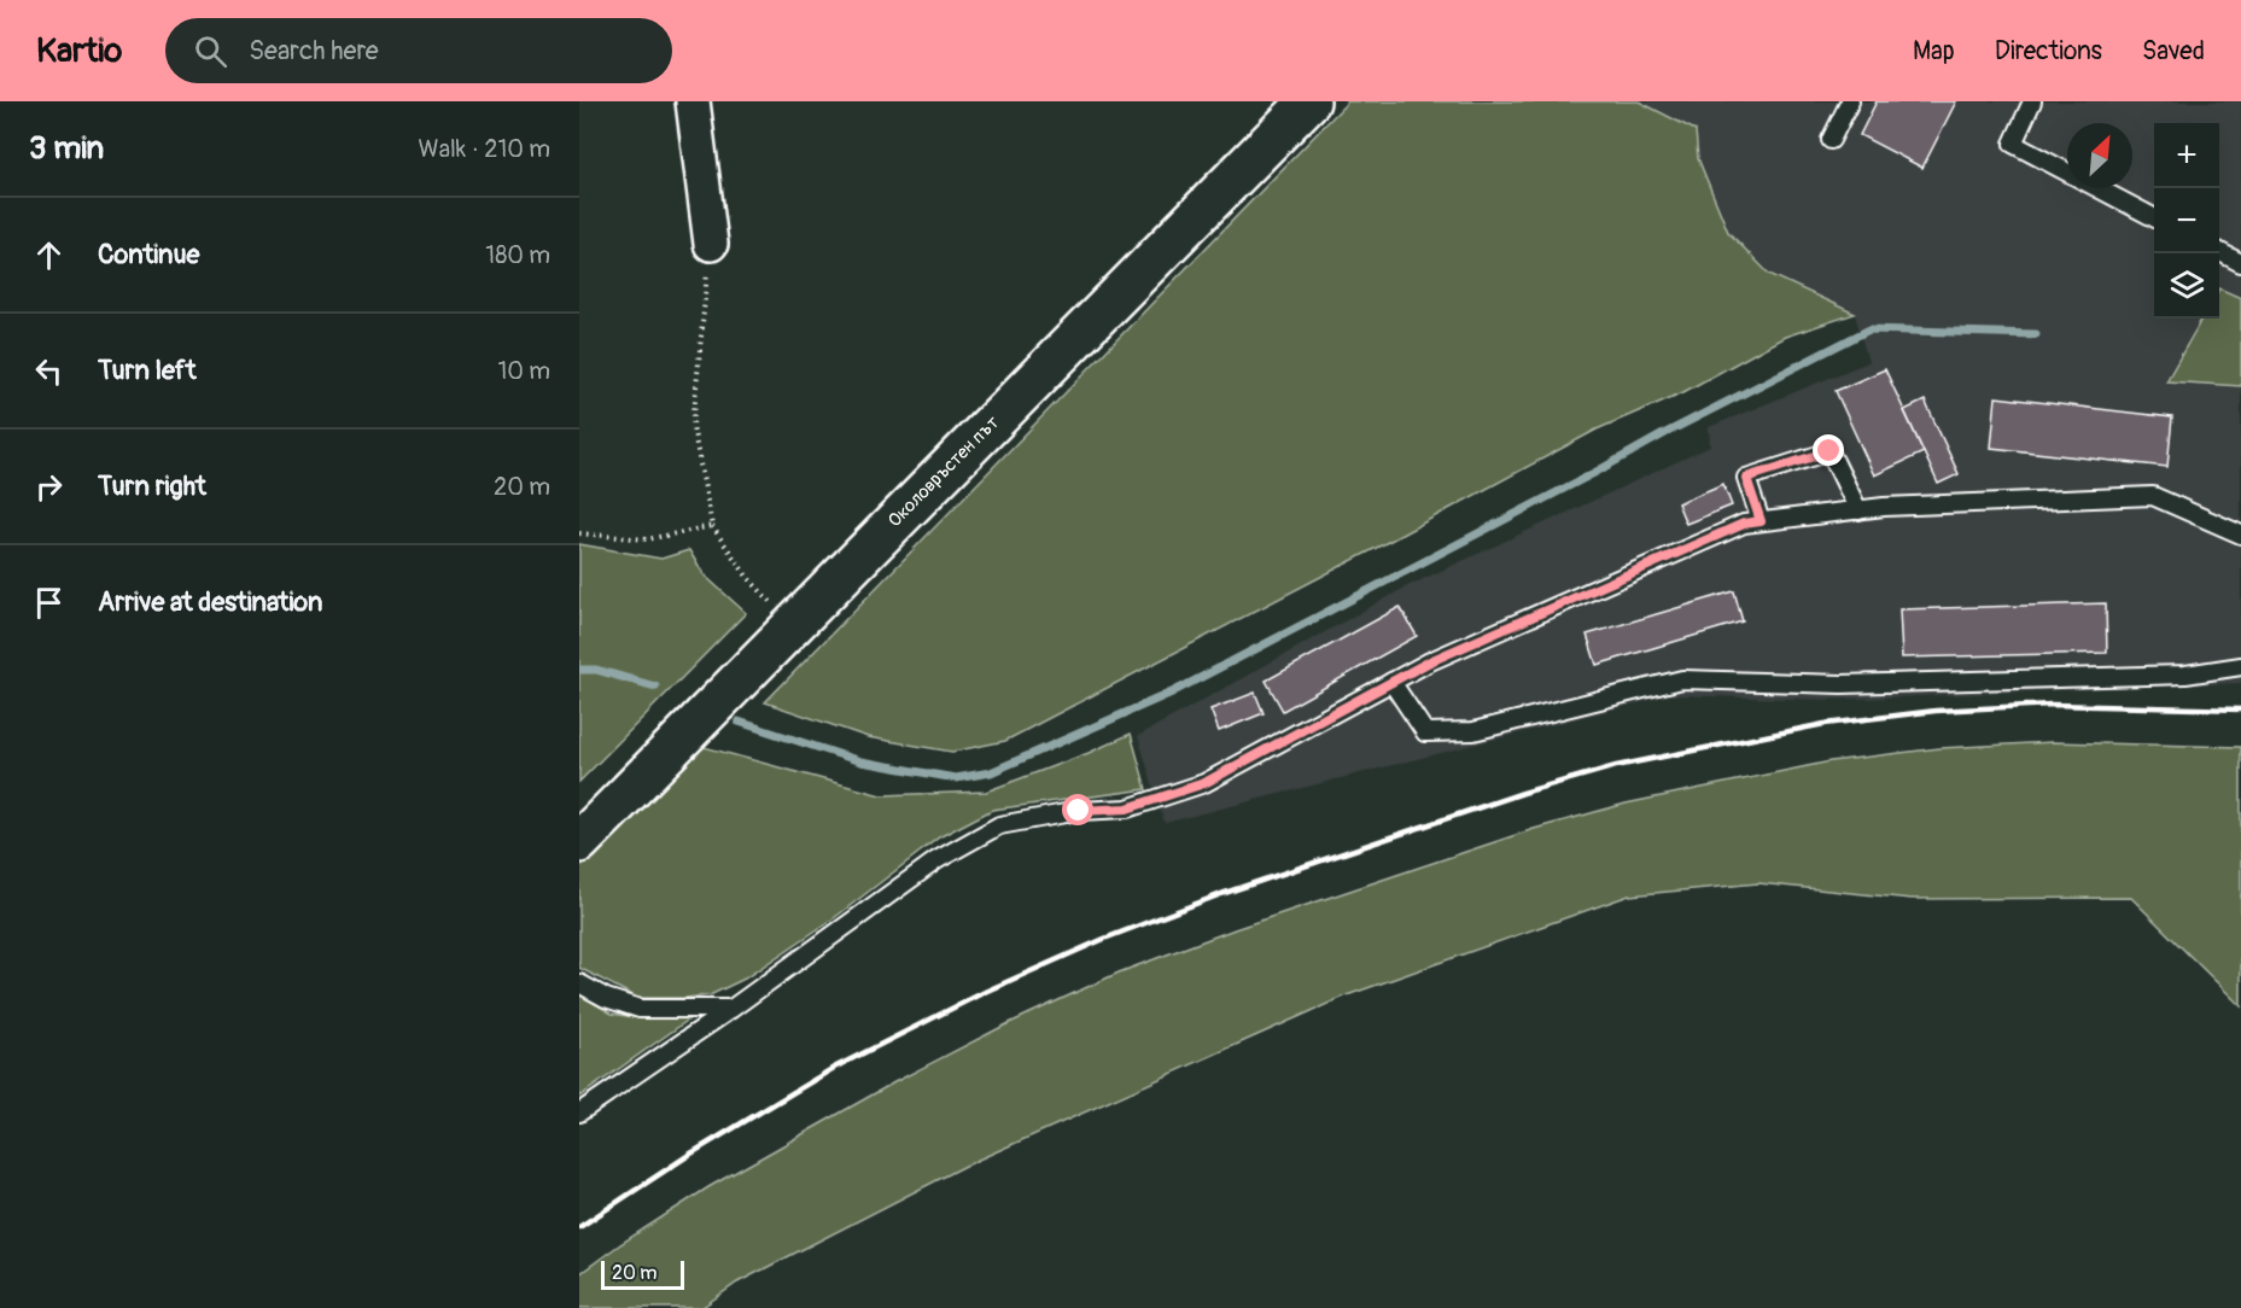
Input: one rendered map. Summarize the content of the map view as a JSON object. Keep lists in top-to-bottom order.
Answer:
{
  "streets": {
    "main road": ["Околовръстен път"]
  },
  "scale_bar": "20 m",
  "north": "top right",
  "page": {
    "header": "Kartio",
    "search": "Search here",
    "nav": ["Map", "Directions", "Saved"],
    "heading": ["3 min", "Walk · 210 m"],
    "map_buttons": ["+", "−"],
    "list": [
      ["Continue", "180 m"],
      ["Turn left", "10 m"],
      ["Turn right", "20 m"],
      "Arrive at destination"
    ],
    "scale": "20 m"
  }
}
